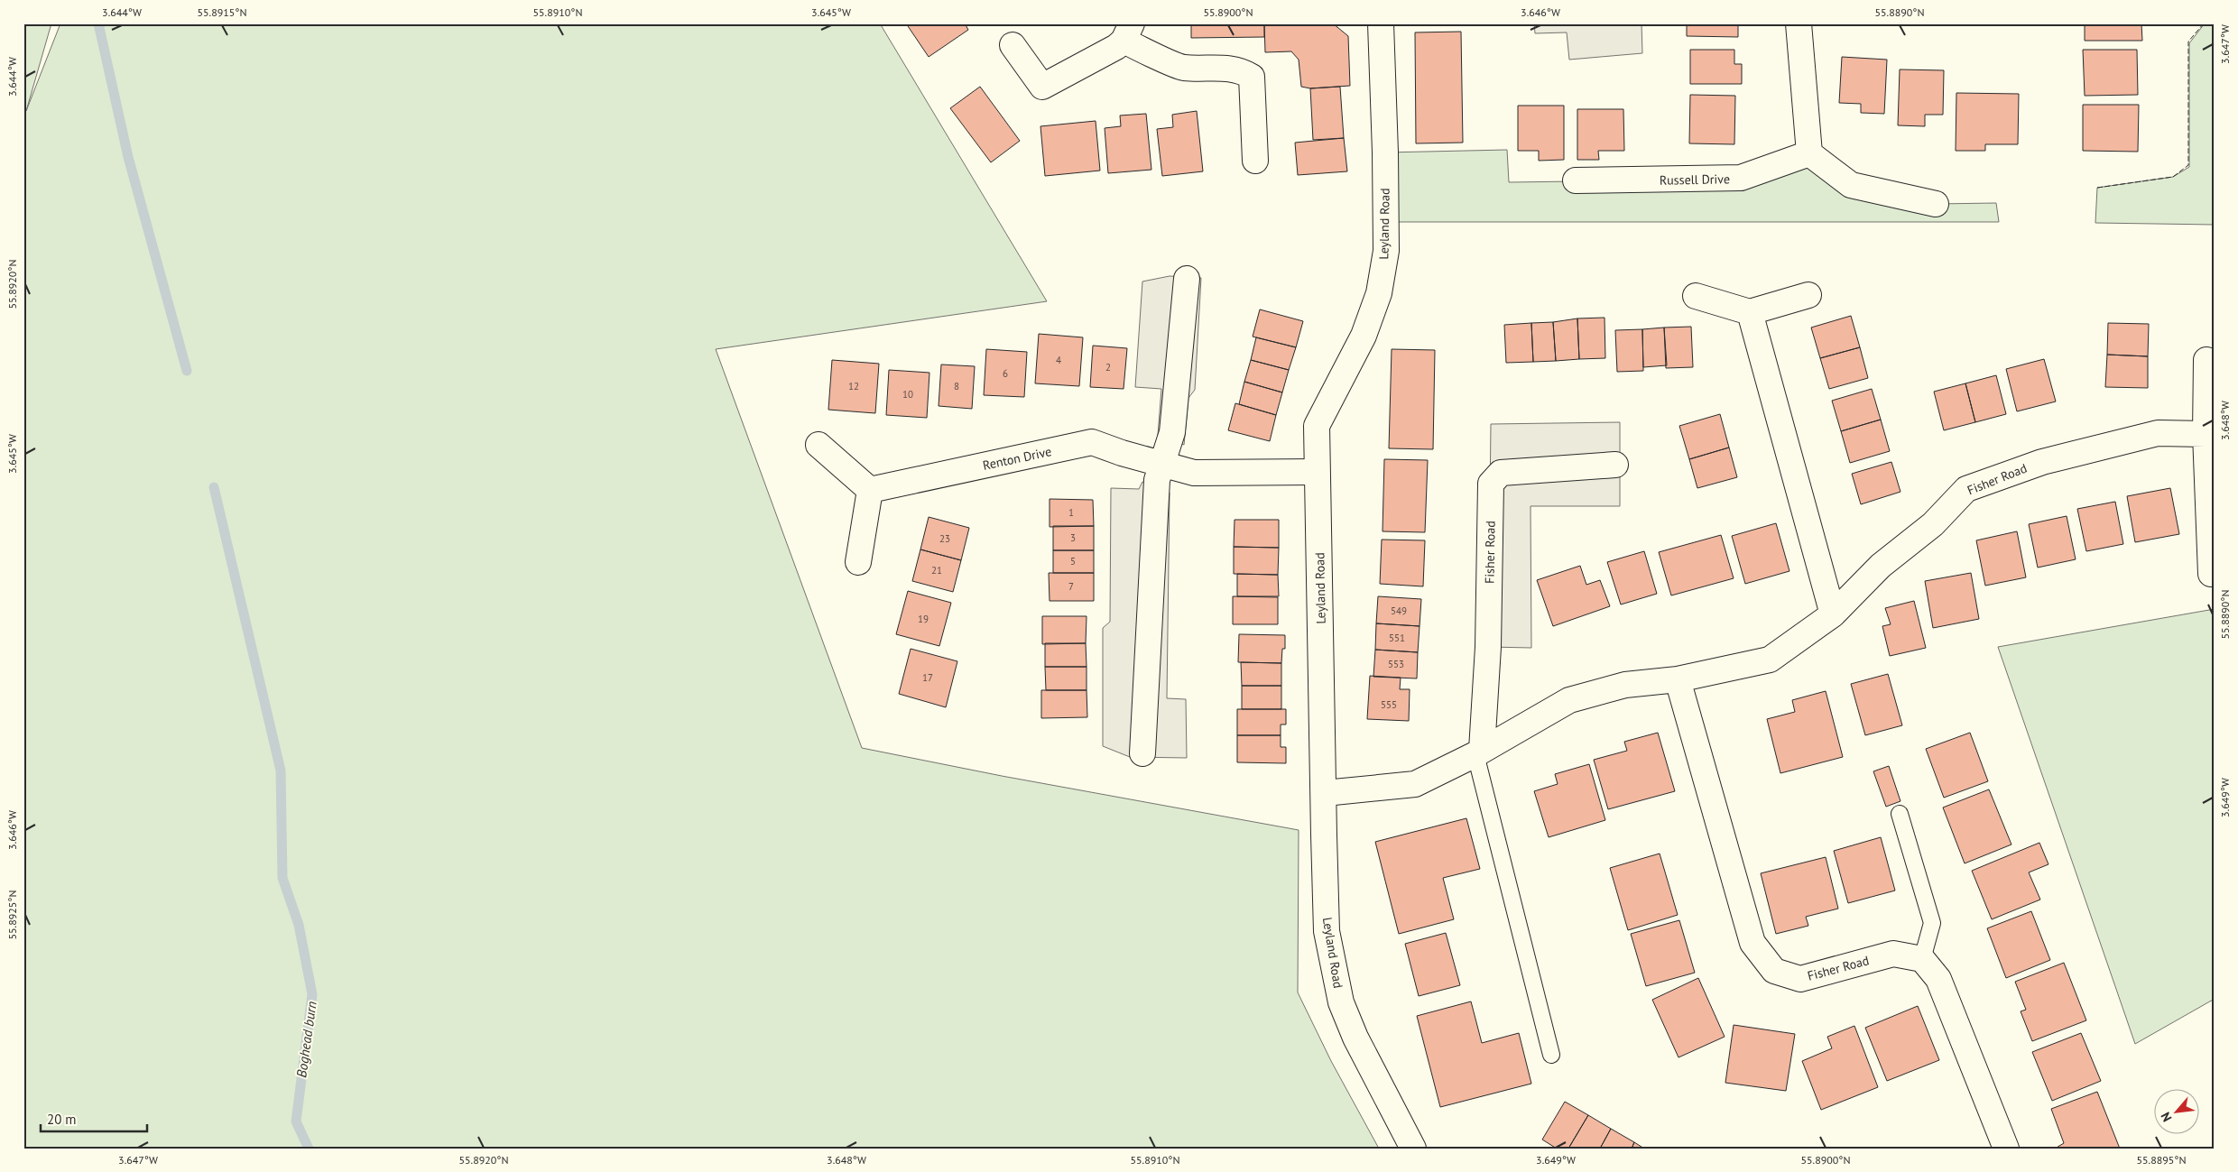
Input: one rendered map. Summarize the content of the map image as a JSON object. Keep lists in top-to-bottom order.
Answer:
{
  "streets": {
    "street": [
      "Russell Drive",
      "Leyland Road",
      "Renton Drive",
      "Fisher Road"
    ]
  },
  "crossings": [
    ["Leyland Road", "Renton Drive"],
    ["Leyland Road", "Fisher Road"]
  ],
  "water": ["Boghead burn"],
  "house_numbers": [
    "4",
    "2",
    "6",
    "12",
    "8",
    "10",
    "1",
    "3",
    "23",
    "5",
    "21",
    "7",
    "549",
    "19",
    "551",
    "553",
    "17",
    "555"
  ],
  "scale_bar": "20 m",
  "north": "bottom left",
  "coordinates": [
    "3.644°W",
    "55.8915°N",
    "55.8910°N",
    "3.645°W",
    "55.8900°N",
    "3.646°W",
    "55.8890°N",
    "3.647°W",
    "55.8920°N",
    "3.648°W",
    "3.649°W",
    "55.8925°N",
    "55.8895°N"
  ]
}
